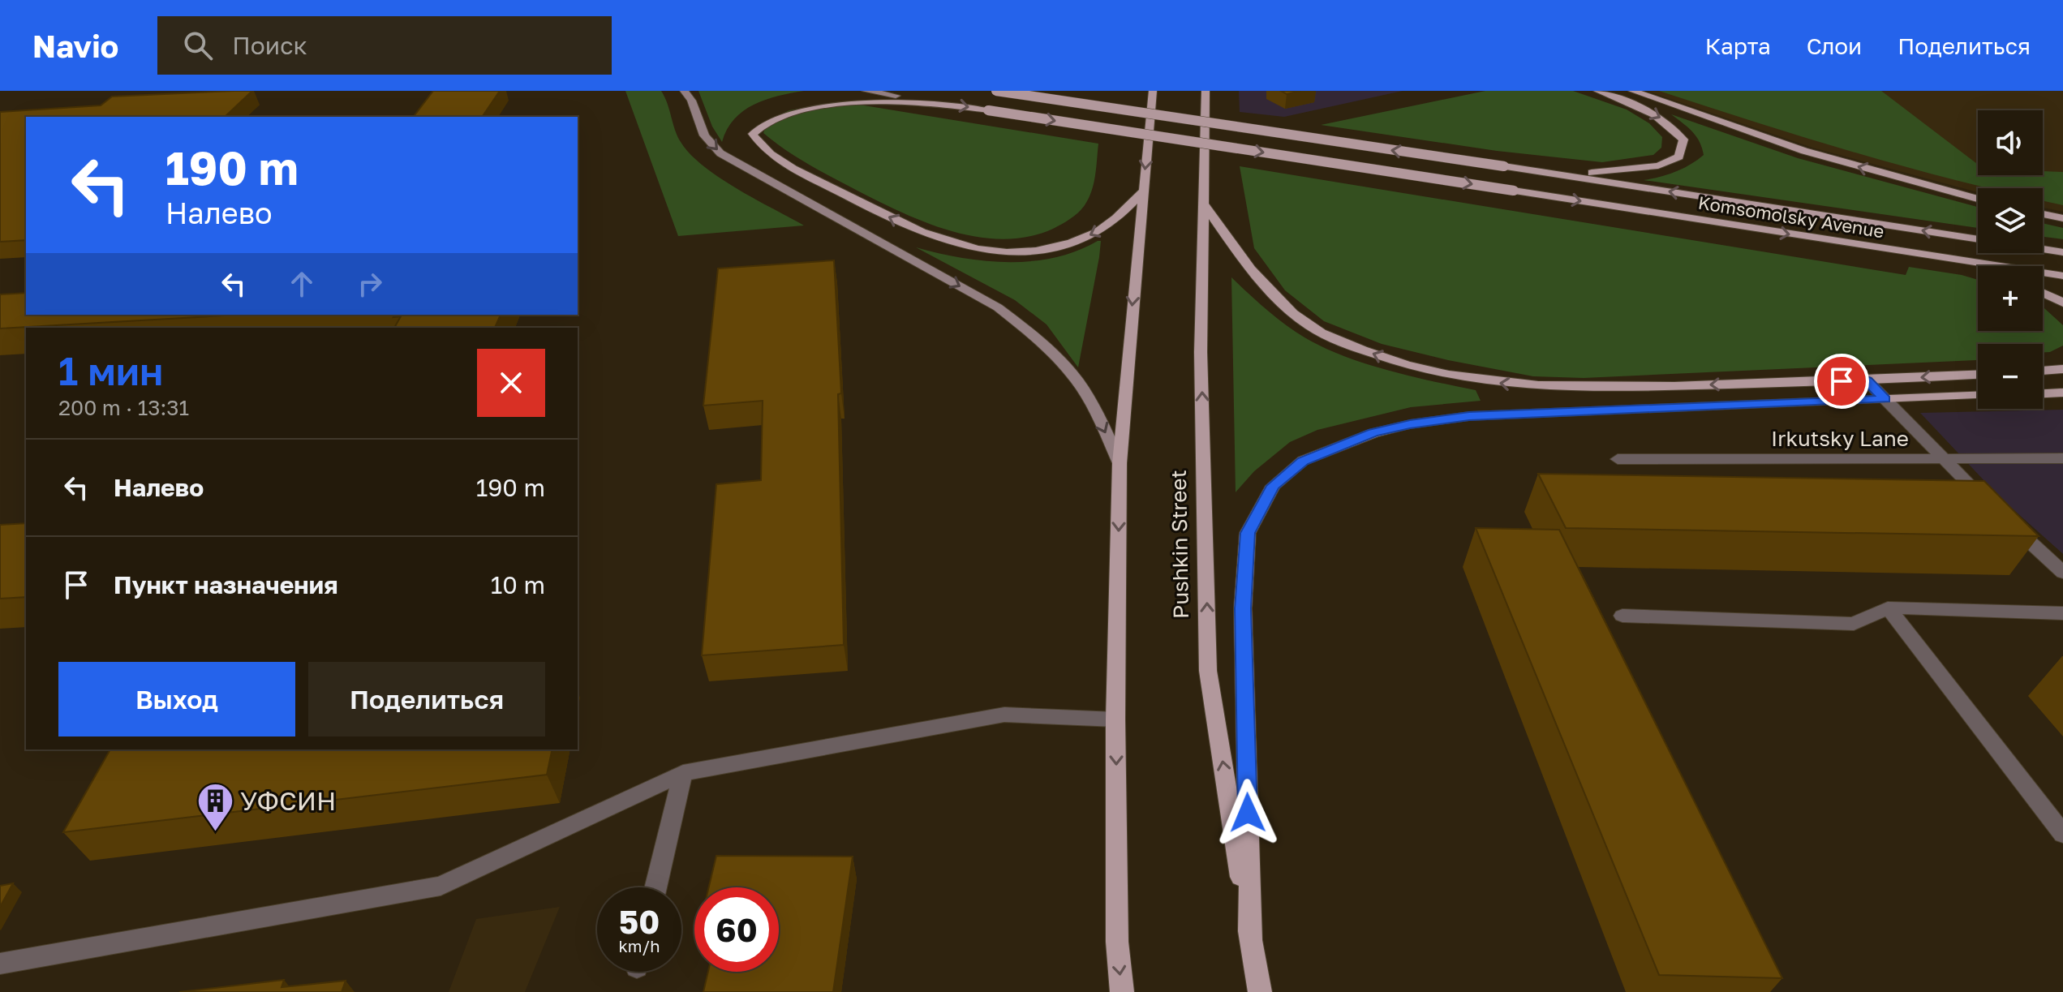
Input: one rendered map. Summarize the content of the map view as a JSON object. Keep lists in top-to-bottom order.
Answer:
{
  "streets": {
    "main road": ["Komsomolsky Avenue", "Pushkin Street"],
    "street": ["Irkutsky Lane"]
  },
  "places": {
    "building": ["УФСИН"]
  },
  "page": {
    "header": "Navio",
    "search": "Поиск",
    "nav": ["Карта", "Слои", "Поделиться"],
    "map_buttons": ["+", "−"],
    "turn": ["190 m", "Налево"],
    "heading": ["1 мин", "200 m · 13:31"],
    "list": [
      {
        "name": "Налево",
        "value": "190 m"
      },
      {
        "name": "Пункт назначения",
        "value": "10 m"
      }
    ],
    "buttons": ["Выход", "Поделиться"],
    "speed": "50 km/h",
    "limit": "60"
  }
}
